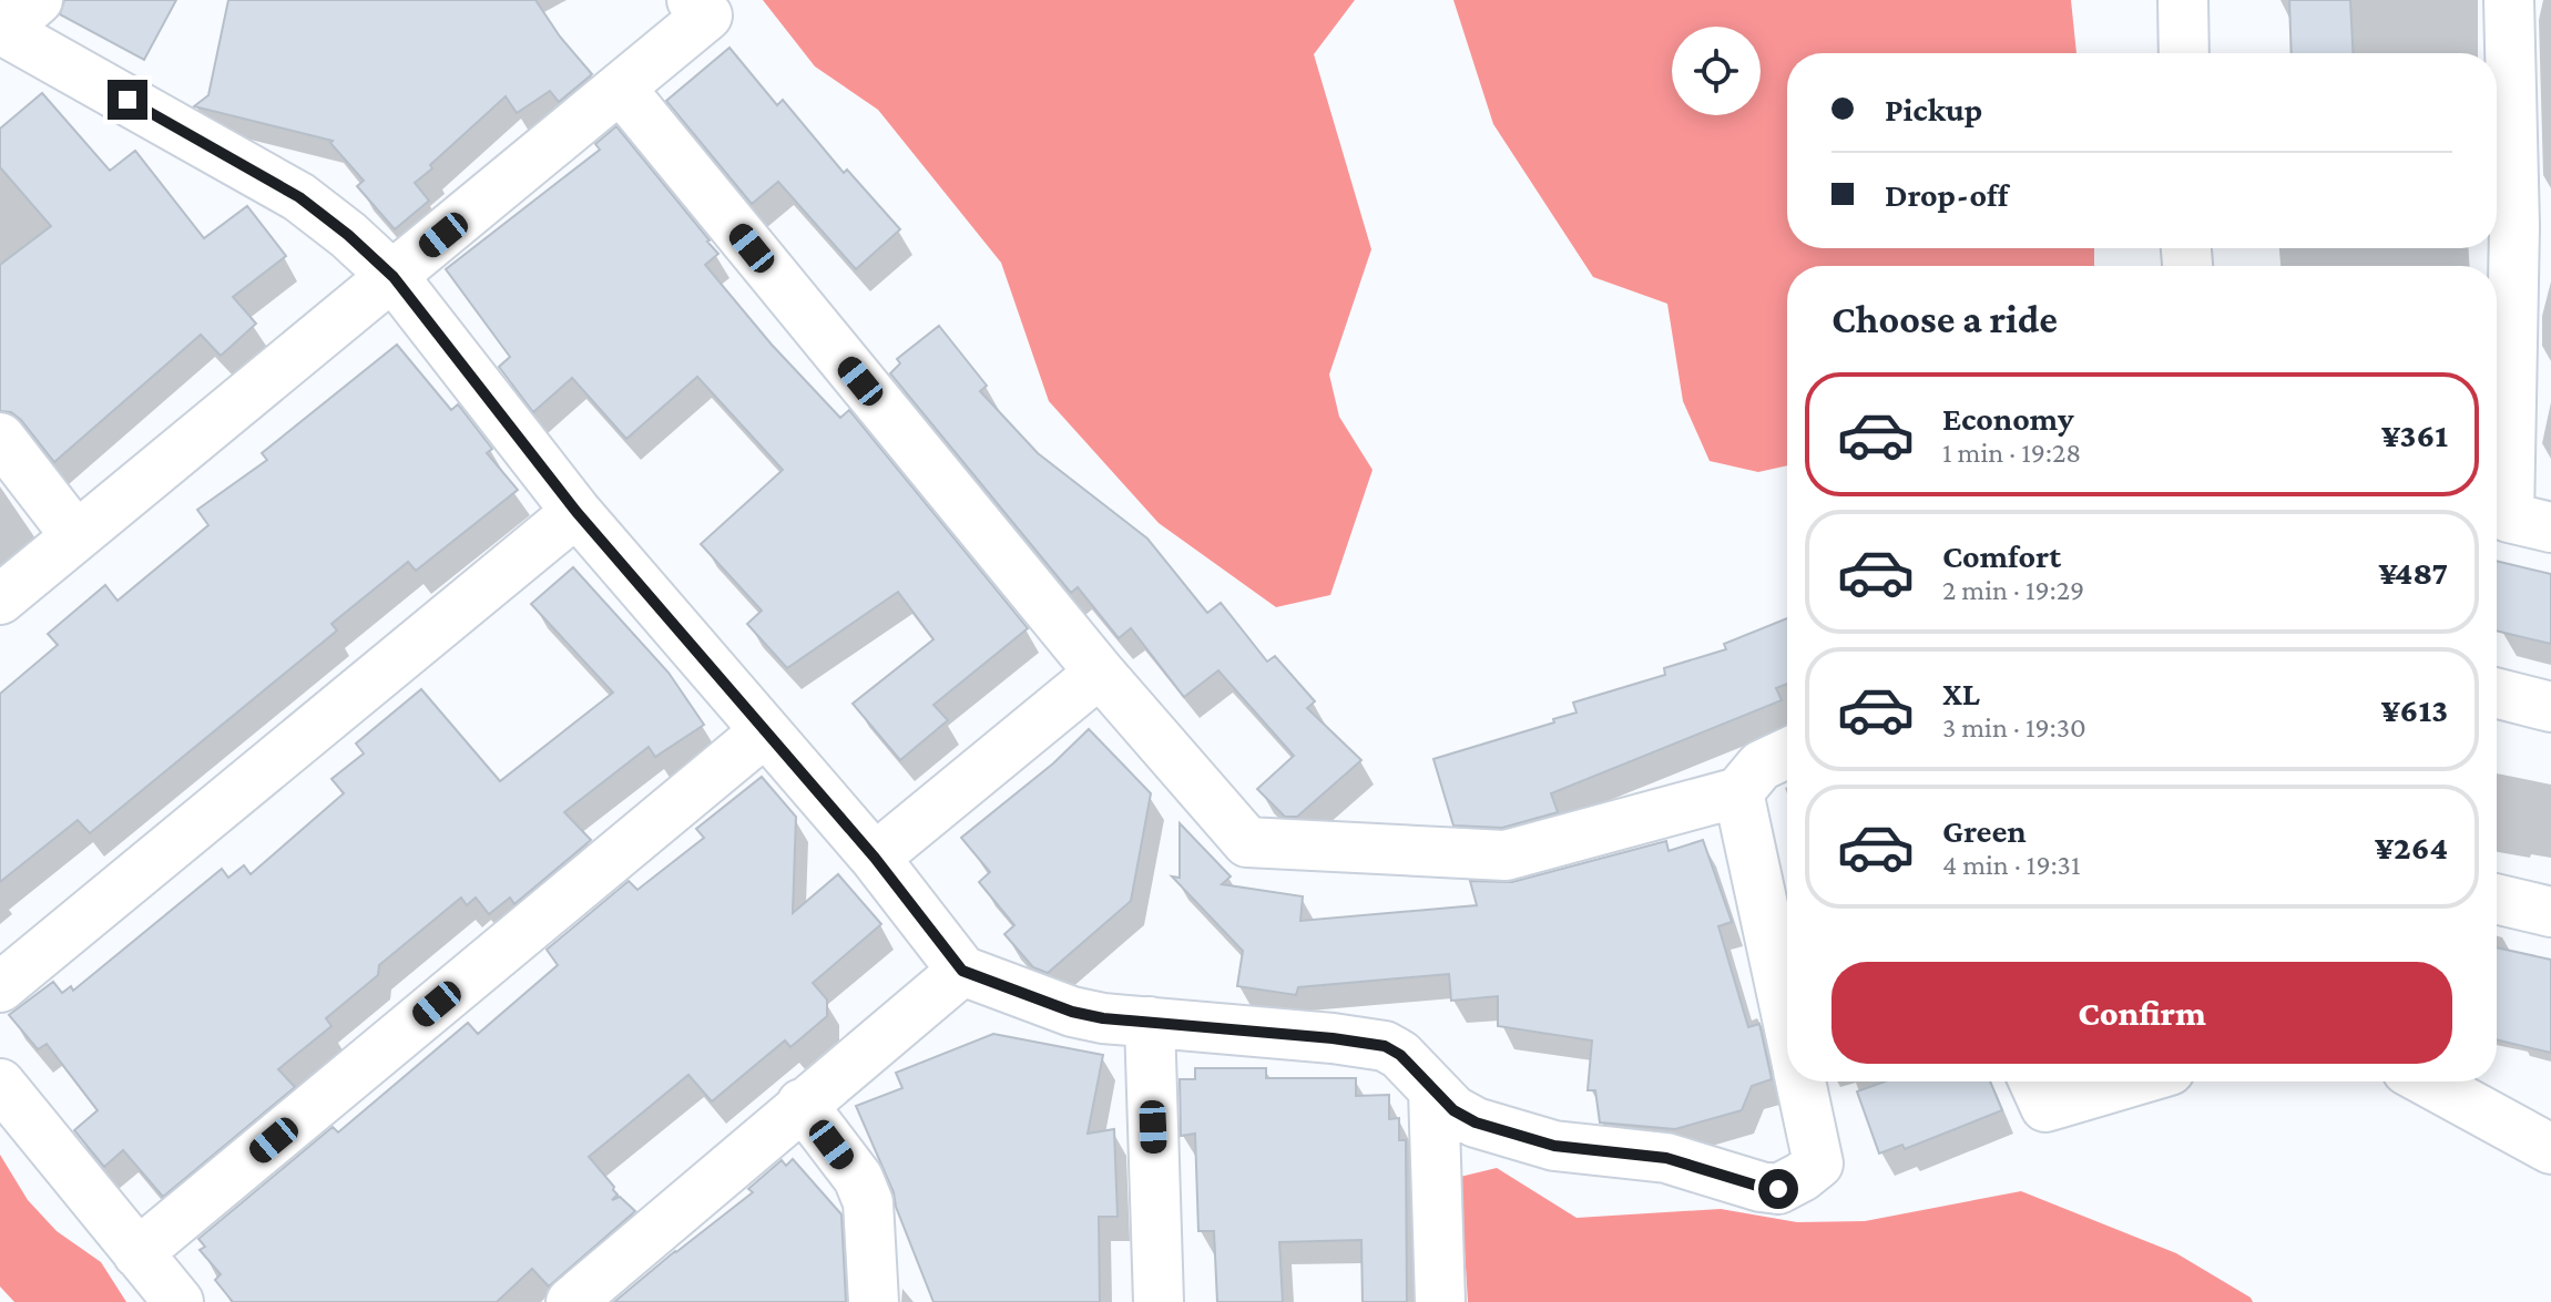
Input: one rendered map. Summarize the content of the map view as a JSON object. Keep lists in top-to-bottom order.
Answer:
{
  "page": {
    "banner": ["Pickup", "Drop-off"],
    "heading": "Choose a ride",
    "list": [
      {
        "name": "Economy",
        "note": "1 min · 19:28",
        "value": "¥361"
      },
      {
        "name": "Comfort",
        "note": "2 min · 19:29",
        "value": "¥487"
      },
      {
        "name": "XL",
        "note": "3 min · 19:30",
        "value": "¥613"
      },
      {
        "name": "Green",
        "note": "4 min · 19:31",
        "value": "¥264"
      }
    ],
    "buttons": "Confirm"
  }
}
